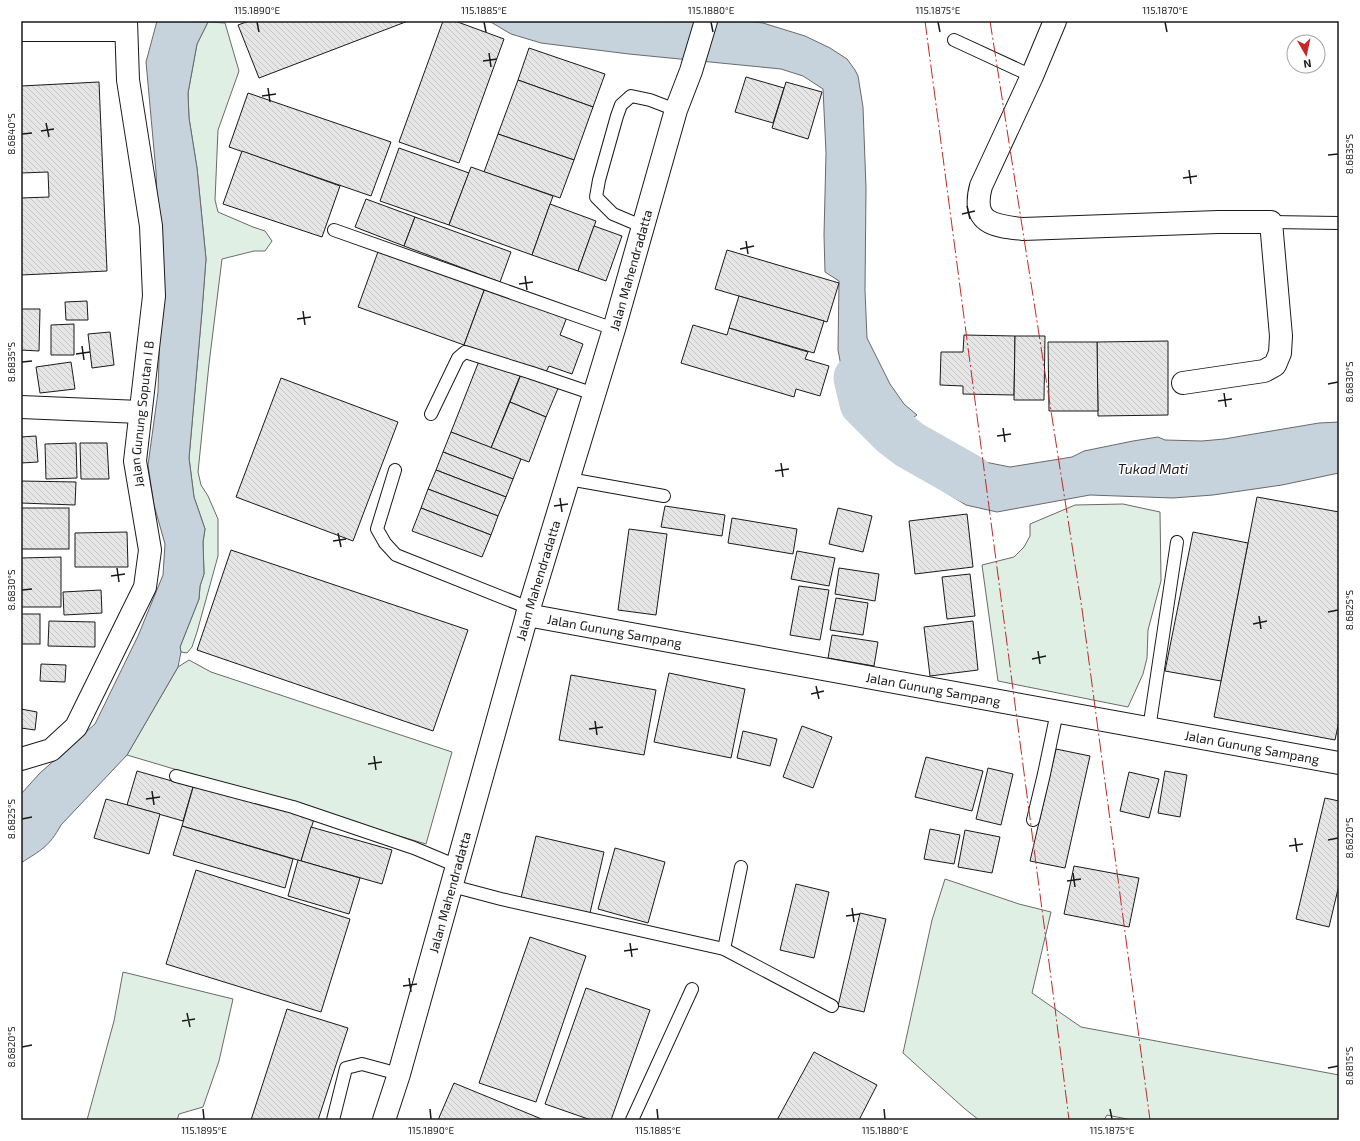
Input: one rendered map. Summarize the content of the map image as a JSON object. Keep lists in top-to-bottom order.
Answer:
{
  "streets": {
    "street": ["Jalan Mahendradatta", "Jalan Gunung Soputan I B", "Jalan Gunung Sampang"]
  },
  "crossings": [
    ["Jalan Mahendradatta", "Jalan Gunung Sampang"]
  ],
  "water": ["Tukad Mati"],
  "north": "bottom",
  "coordinates": [
    "115.1890°E",
    "115.1885°E",
    "115.1880°E",
    "115.1875°E",
    "115.1870°E",
    "8.6840°S",
    "8.6835°S",
    "8.6830°S",
    "8.6825°S",
    "8.6820°S",
    "8.6815°S",
    "115.1895°E"
  ]
}
